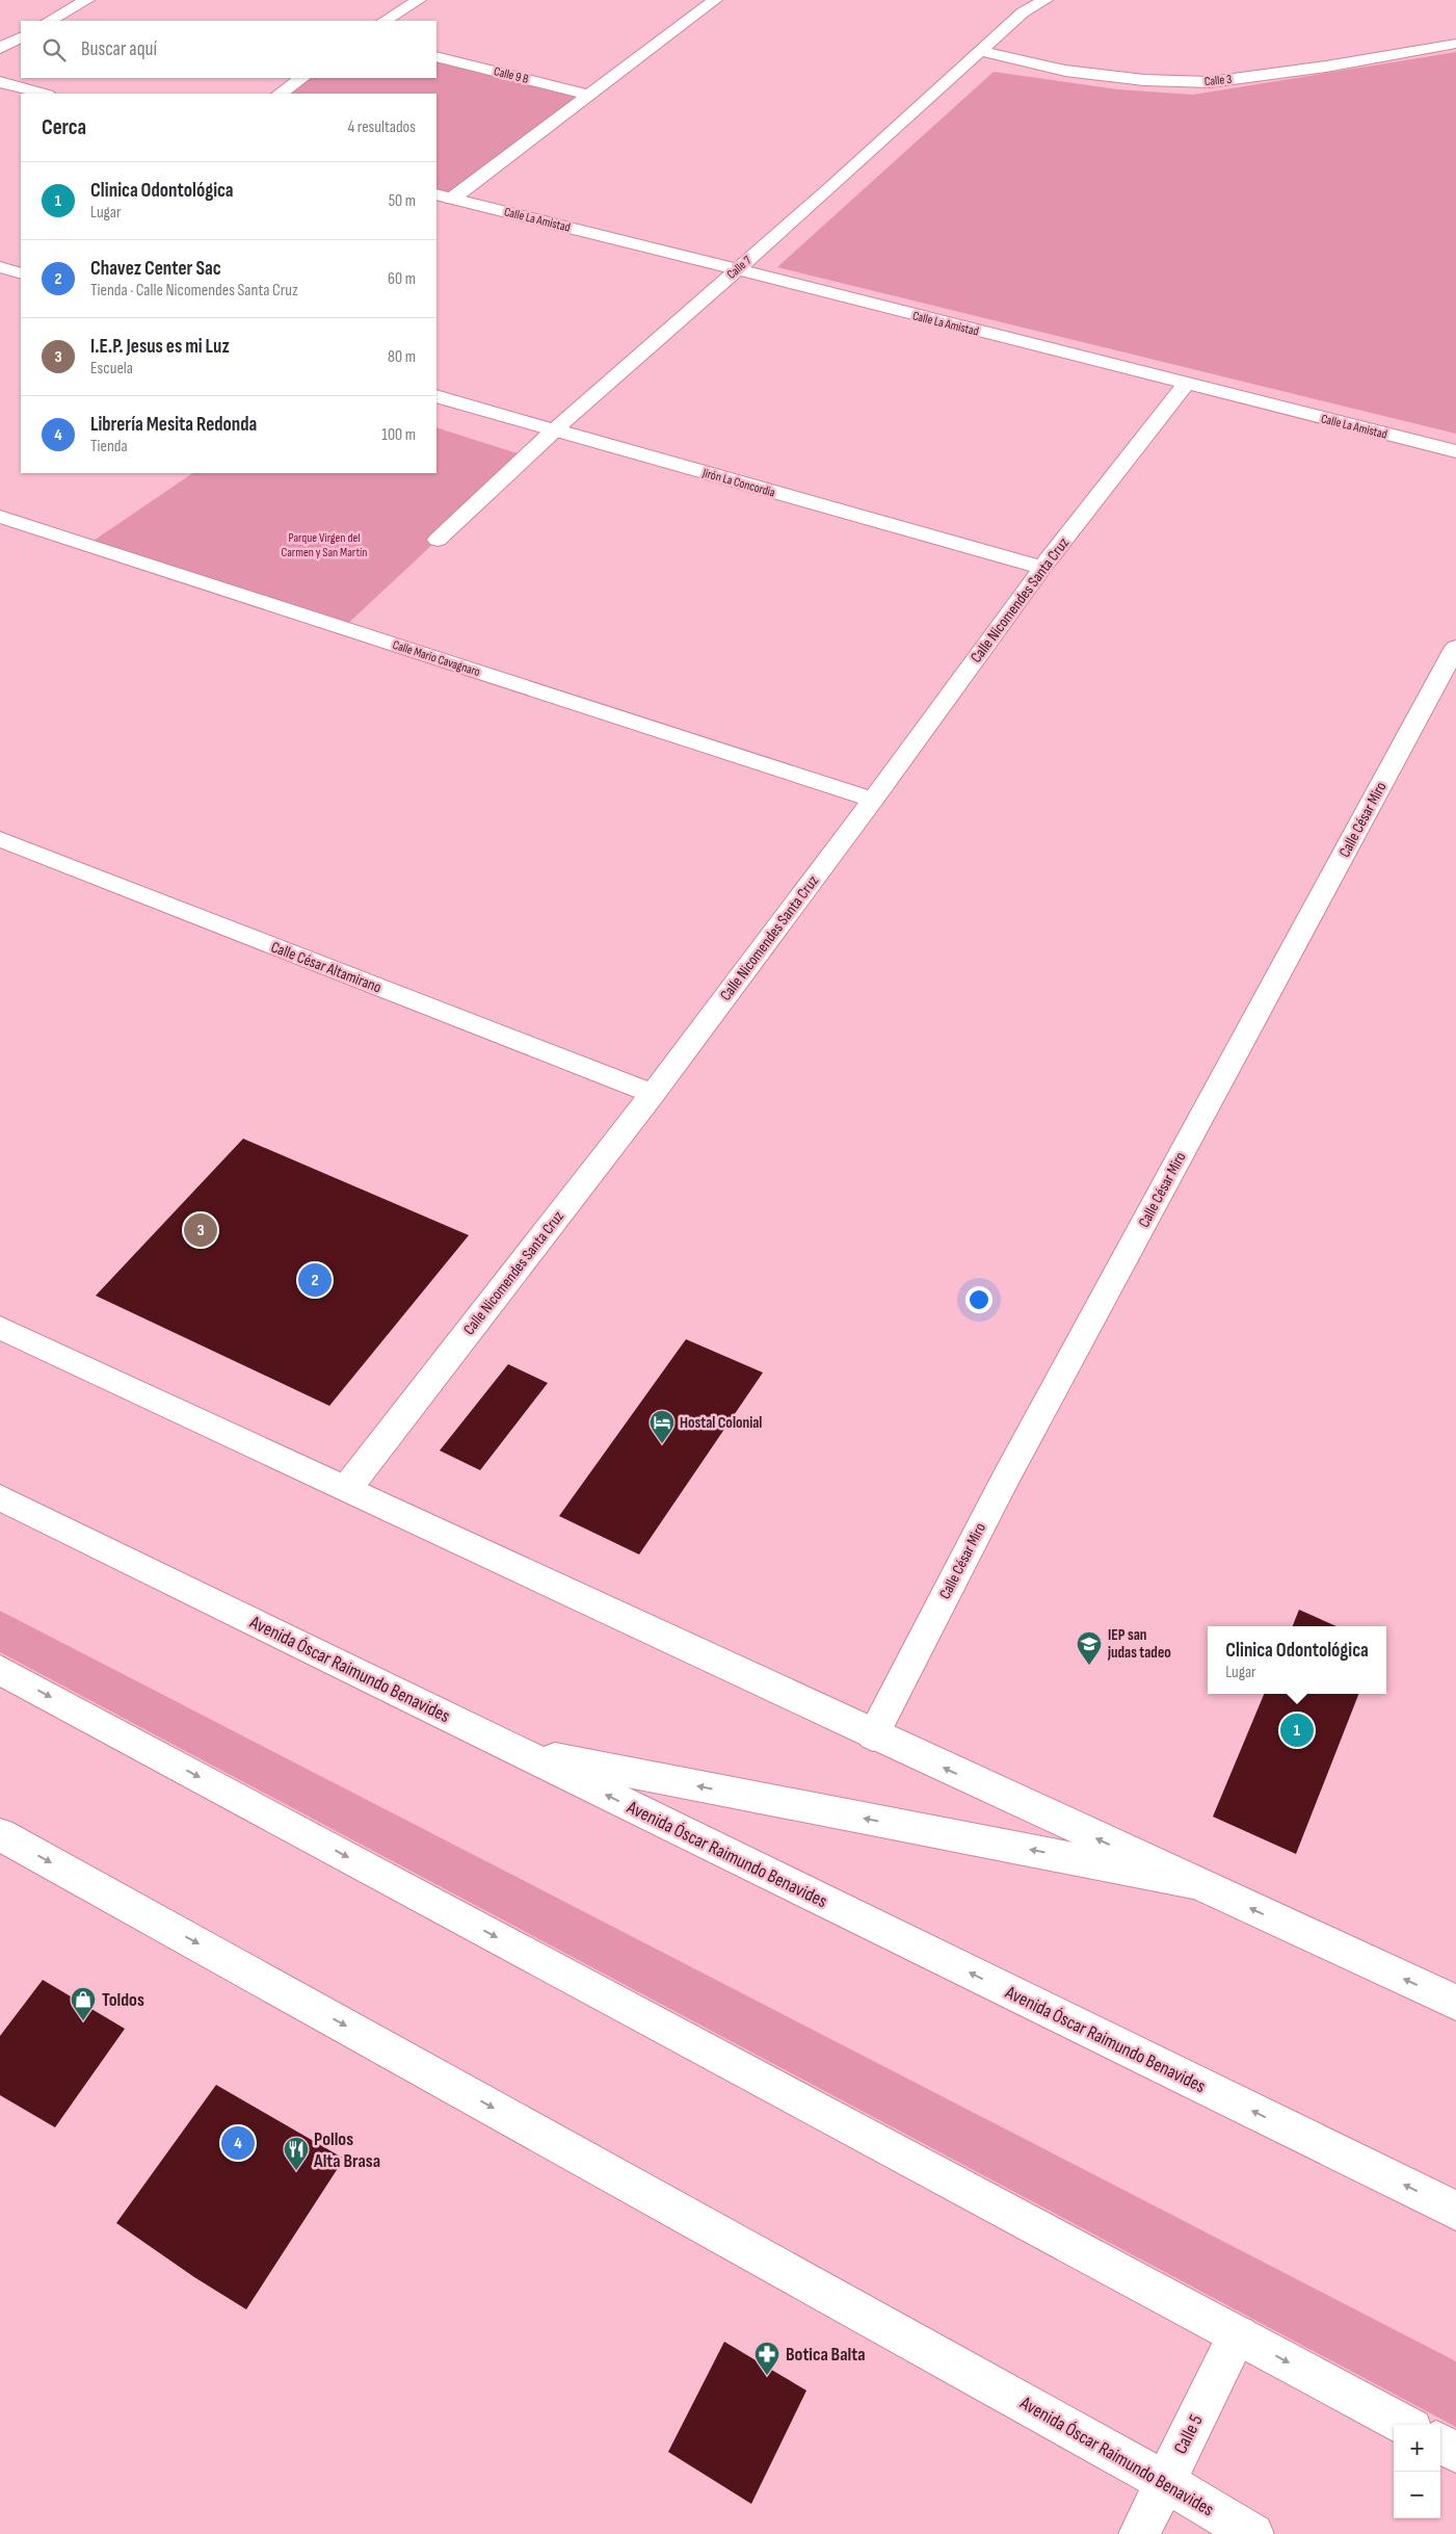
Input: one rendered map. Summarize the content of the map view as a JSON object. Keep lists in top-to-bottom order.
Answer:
{
  "streets": {
    "street": [
      "Calle 9 B",
      "Calle 3",
      "Calle La Amistad",
      "Calle 7",
      "Jirón La Concordia",
      "Calle Nicomendes Santa Cruz",
      "Calle Mario Cavagnaro",
      "Calle César Miro",
      "Calle César Altamirano",
      "Avenida Óscar Raimundo Benavides",
      "Calle 5"
    ]
  },
  "crossings": [
    ["Calle 3", "Calle 7"],
    ["Calle La Amistad", "Calle 7"],
    ["Calle La Amistad", "Calle Nicomendes Santa Cruz"],
    ["Calle 7", "Jirón La Concordia"],
    ["Jirón La Concordia", "Calle Nicomendes Santa Cruz"],
    ["Calle Nicomendes Santa Cruz", "Calle Mario Cavagnaro"],
    ["Calle Nicomendes Santa Cruz", "Calle César Altamirano"],
    ["Avenida Óscar Raimundo Benavides", "Calle 5"]
  ],
  "parks": ["Parque Virgen del Carmen y San Martín"],
  "places": {
    "hotel": ["Hostal Colonial"],
    "school or university": ["IEP san judas tadeo"],
    "shop": ["Toldos"],
    "restaurant": ["Pollos Alta Brasa"],
    "pharmacy": ["Botica Balta"]
  },
  "page": {
    "search": "Buscar aquí",
    "heading": ["Cerca", "4 resultados"],
    "list": [
      {
        "mark": "1",
        "name": "Clinica Odontológica",
        "note": "Lugar",
        "value": "50 m"
      },
      {
        "mark": "2",
        "name": "Chavez Center Sac",
        "note": "Tienda · Calle Nicomendes Santa Cruz",
        "value": "60 m"
      },
      {
        "mark": "3",
        "name": "I.E.P. Jesus es mi Luz",
        "note": "Escuela",
        "value": "80 m"
      },
      {
        "mark": "4",
        "name": "Librería Mesita Redonda",
        "note": "Tienda",
        "value": "100 m"
      }
    ],
    "pins": [
      "3",
      "2",
      "1",
      "4"
    ],
    "popup": ["Clinica Odontológica", "Lugar"],
    "map_buttons": ["+", "−"]
  }
}
